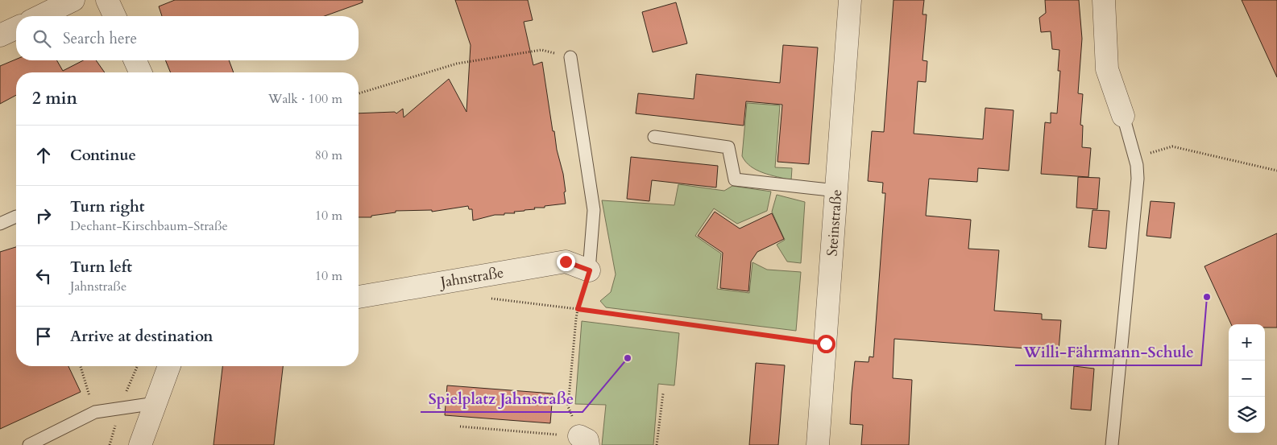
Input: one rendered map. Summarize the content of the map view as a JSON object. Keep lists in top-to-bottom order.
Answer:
{
  "streets": {
    "street": ["Steinstraße", "Jahnstraße"]
  },
  "places": ["Willi-Fährmann-Schule", "Spielplatz Jahnstraße"],
  "page": {
    "search": "Search here",
    "heading": ["2 min", "Walk · 100 m"],
    "list": [
      ["Continue", "80 m"],
      ["Turn right", "Dechant-Kirschbaum-Straße", "10 m"],
      ["Turn left", "Jahnstraße", "10 m"],
      "Arrive at destination"
    ],
    "map_buttons": ["+", "−"]
  }
}
